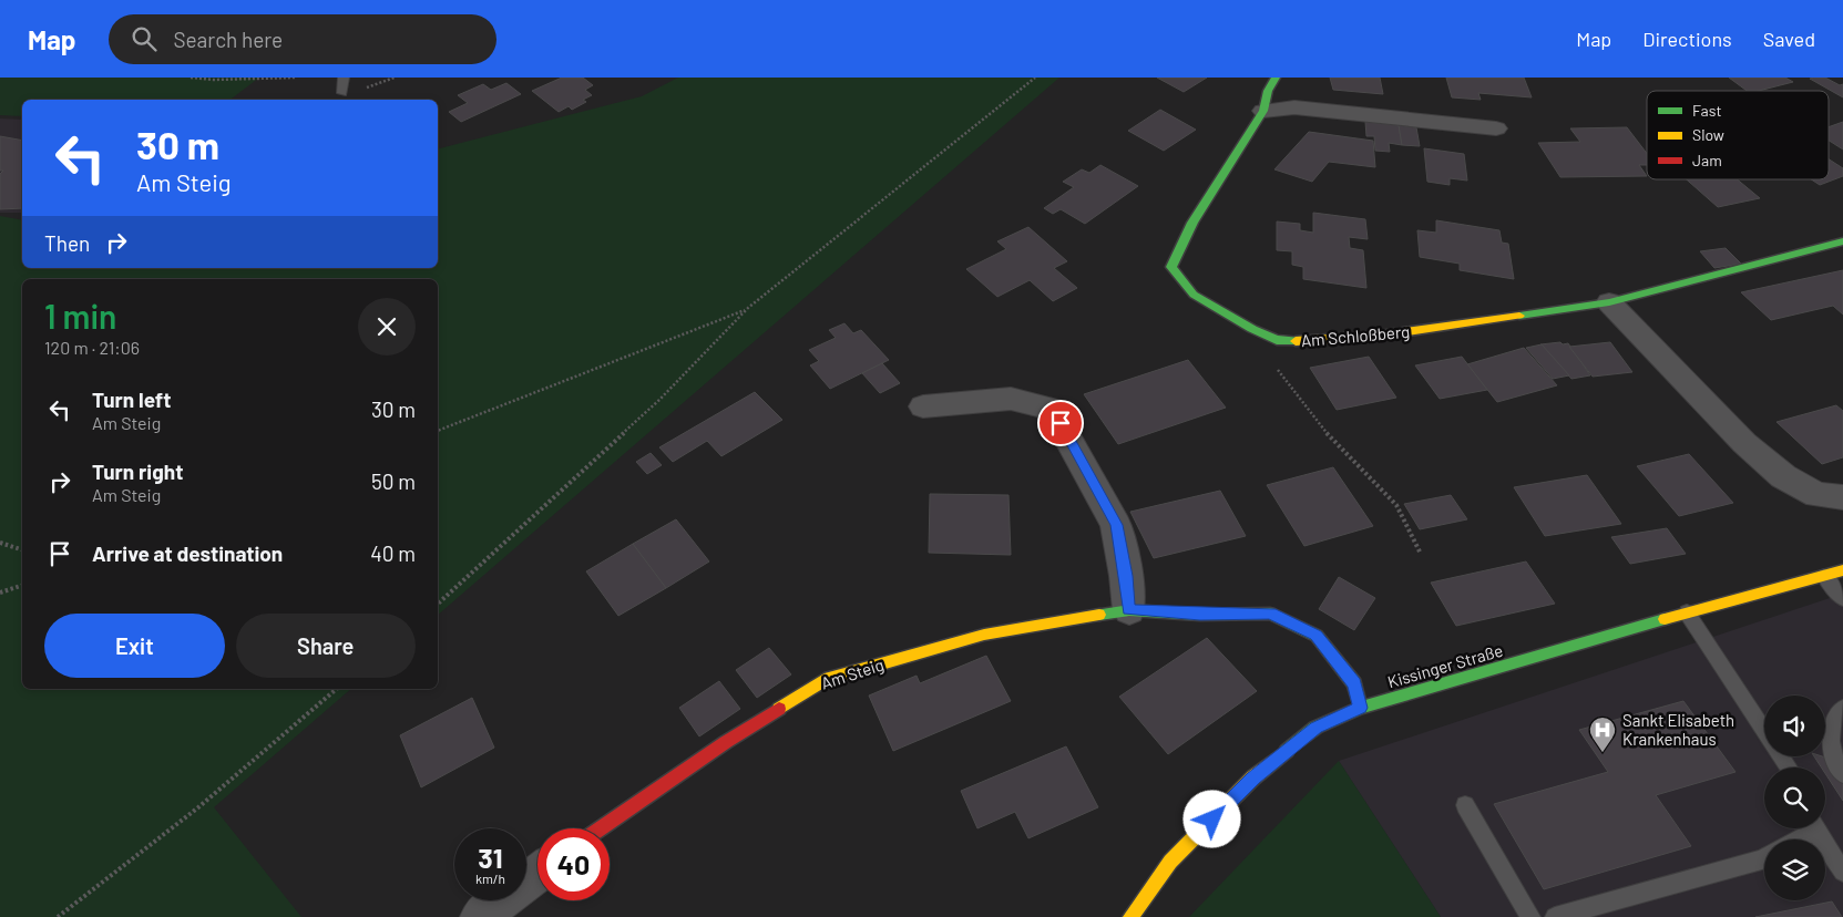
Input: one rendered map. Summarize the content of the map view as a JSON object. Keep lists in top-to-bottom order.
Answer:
{
  "streets": {
    "street": ["Am Schloßberg", "Kissinger Straße", "Am Steig"]
  },
  "crossings": [
    ["Kissinger Straße", "Am Steig"]
  ],
  "places": {
    "hospital": ["Sankt Elisabeth Krankenhaus"]
  },
  "legend": ["Fast", "Slow", "Jam"],
  "page": {
    "header": "Map",
    "search": "Search here",
    "nav": ["Map", "Directions", "Saved"],
    "turn": ["30 m", "Am Steig"],
    "then": "Then",
    "heading": ["1 min", "120 m · 21:06"],
    "list": [
      {
        "name": "Turn left",
        "note": "Am Steig",
        "value": "30 m"
      },
      {
        "name": "Turn right",
        "note": "Am Steig",
        "value": "50 m"
      },
      {
        "name": "Arrive at destination",
        "value": "40 m"
      }
    ],
    "buttons": ["Exit", "Share"],
    "speed": "31 km/h",
    "limit": "40"
  }
}
